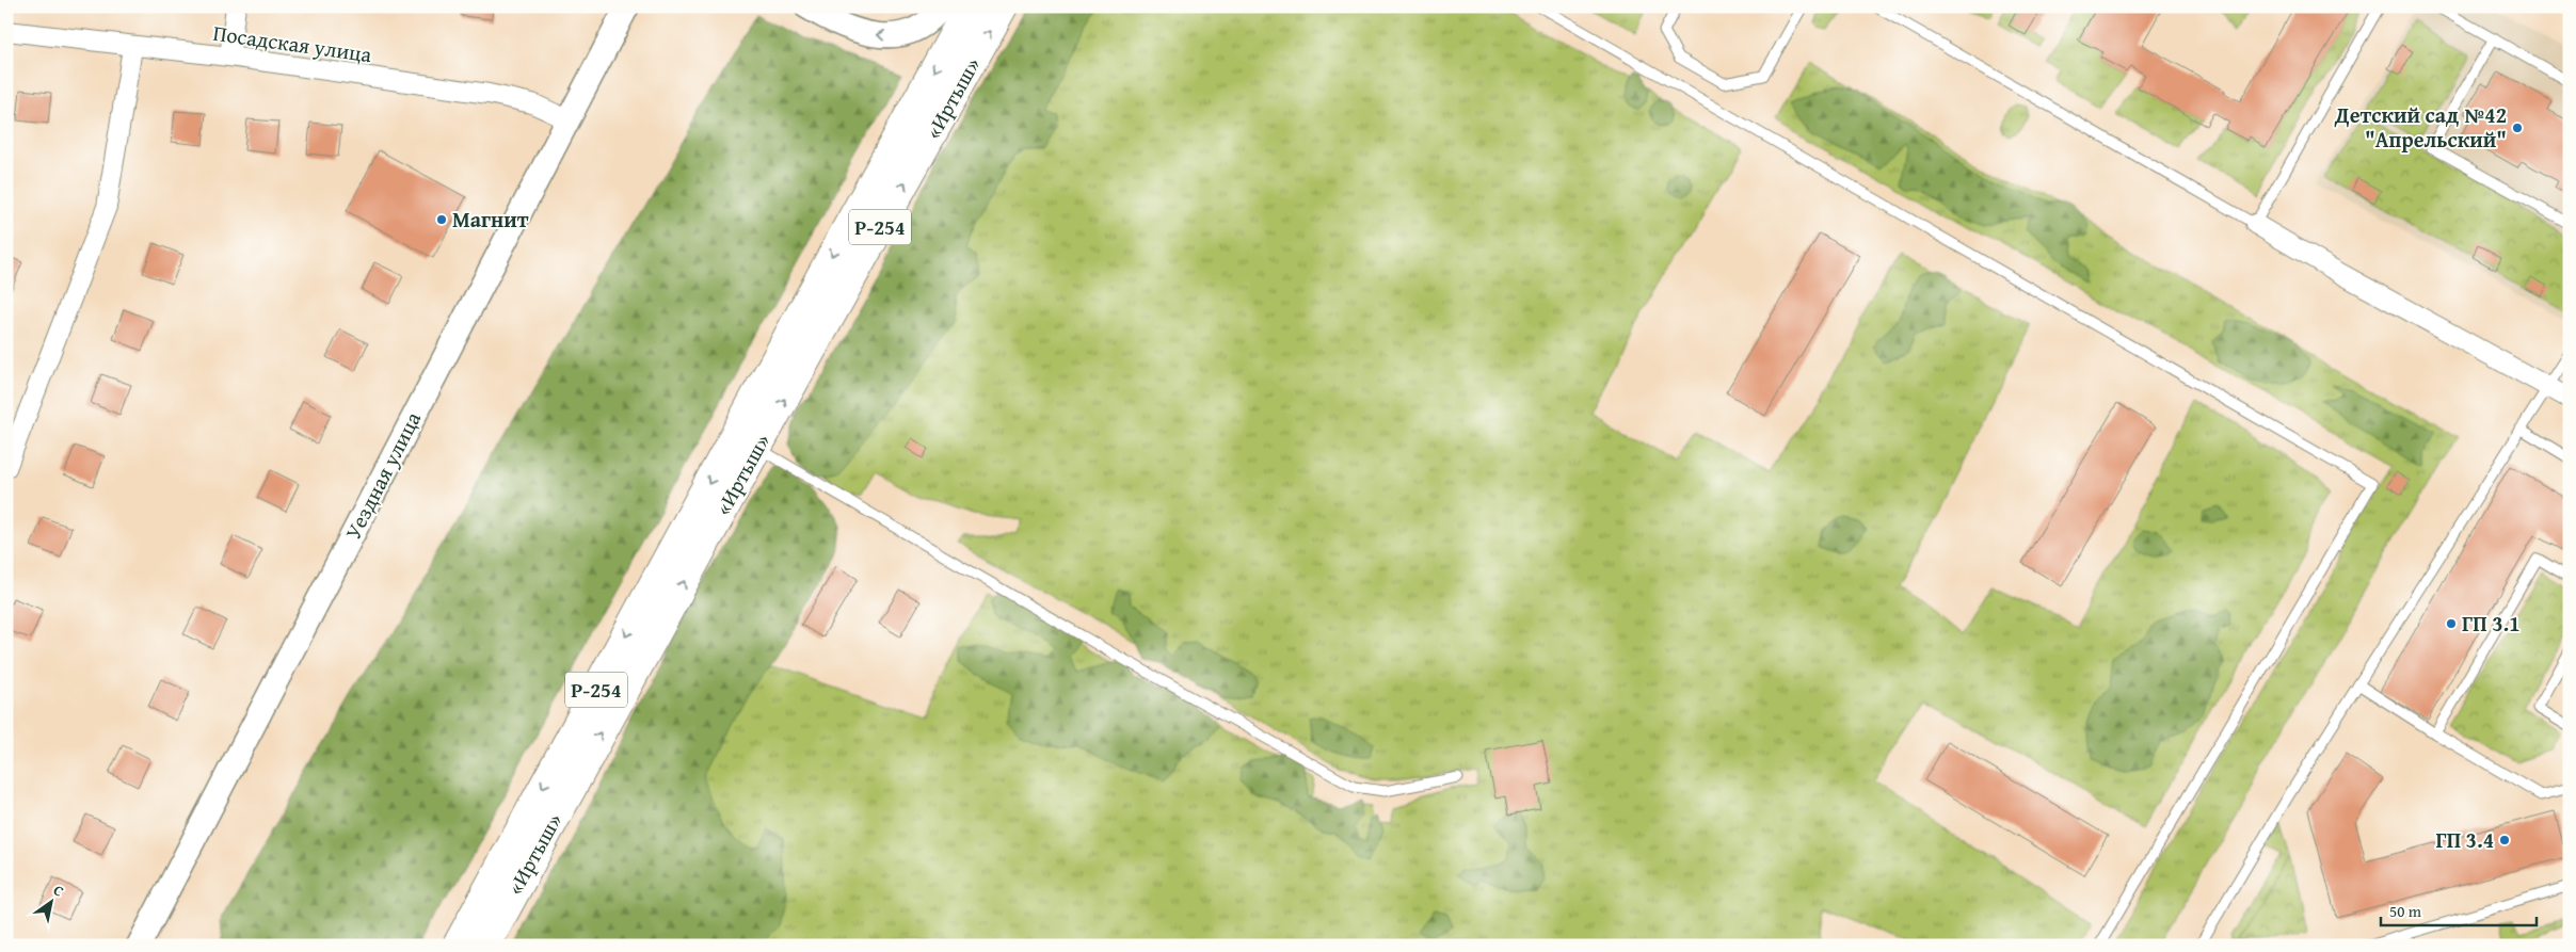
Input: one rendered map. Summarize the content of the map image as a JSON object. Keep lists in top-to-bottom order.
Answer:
{
  "streets": {
    "highway": ["«Иртыш»", "Р-254"],
    "street": ["Посадская улица", "Уездная улица"]
  },
  "crossings": [
    ["Посадская улица", "Уездная улица"]
  ],
  "places": [
    "Детский сад №42 \"Апрельский\"",
    "Магнит",
    "ГП 3.1",
    "ГП 3.4"
  ],
  "scale_bar": "50 m",
  "north": "top right"
}
